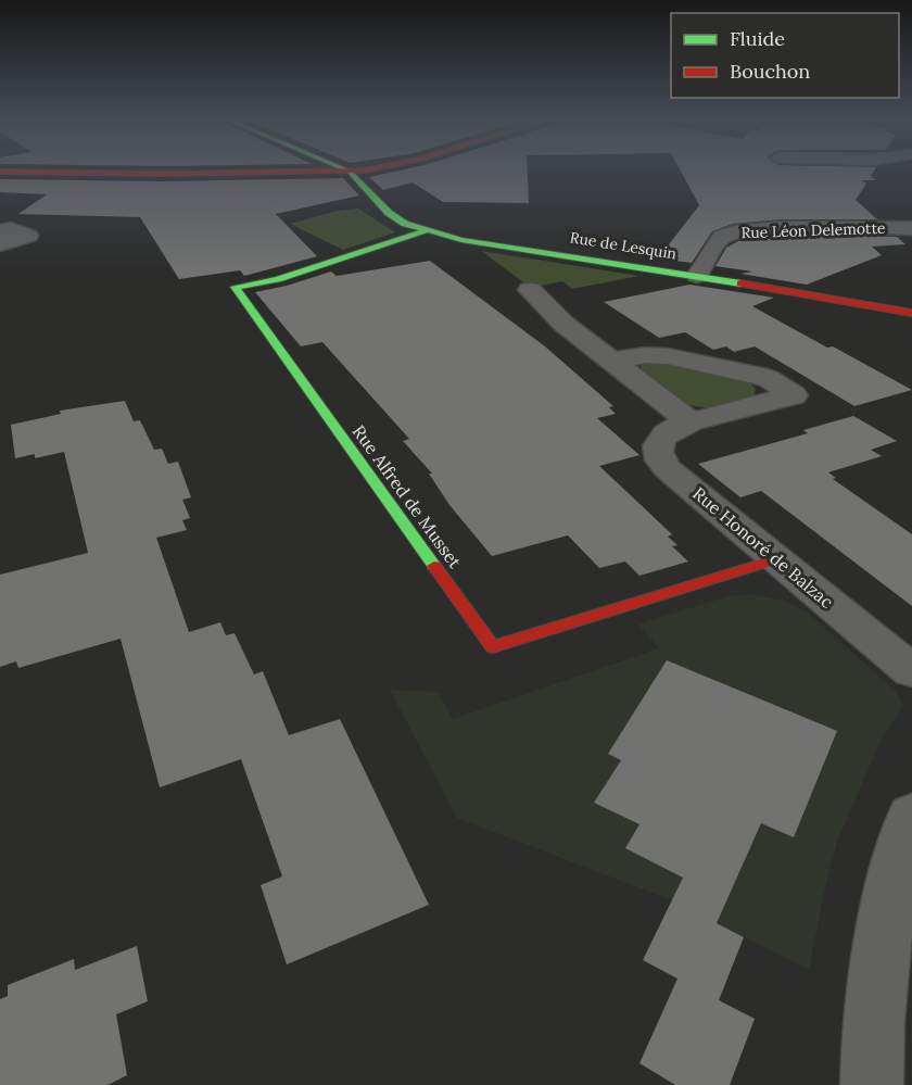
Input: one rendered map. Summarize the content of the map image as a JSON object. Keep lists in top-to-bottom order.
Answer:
{
  "streets": {
    "street": [
      "Rue Léon Delemotte",
      "Rue de Lesquin",
      "Rue Alfred de Musset",
      "Rue Honoré de Balzac"
    ]
  },
  "crossings": [
    ["Rue Léon Delemotte", "Rue de Lesquin"],
    ["Rue de Lesquin", "Rue Alfred de Musset"],
    ["Rue Alfred de Musset", "Rue Honoré de Balzac"]
  ],
  "legend": ["Fluide", "Bouchon"]
}
